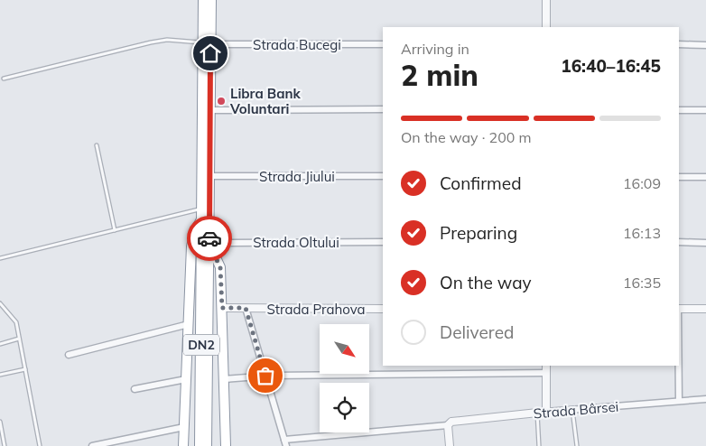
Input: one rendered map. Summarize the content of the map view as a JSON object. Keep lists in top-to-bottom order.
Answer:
{
  "streets": {
    "highway": ["DN2"],
    "street": [
      "Strada Bucegi",
      "Strada Jiului",
      "Strada Oltului",
      "Strada Prahova",
      "Strada Bârsei"
    ]
  },
  "crossings": [
    ["Strada Bucegi", "DN2"],
    ["Strada Jiului", "DN2"],
    ["Strada Oltului", "DN2"]
  ],
  "places": ["Libra Bank Voluntari"],
  "north": "bottom right",
  "page": {
    "heading": ["2 min", "Arriving in", "16:40–16:45"],
    "bar": "On the way · 200 m",
    "list": [
      ["Confirmed", "16:09"],
      ["Preparing", "16:13"],
      ["On the way", "16:35"],
      "Delivered"
    ]
  }
}
